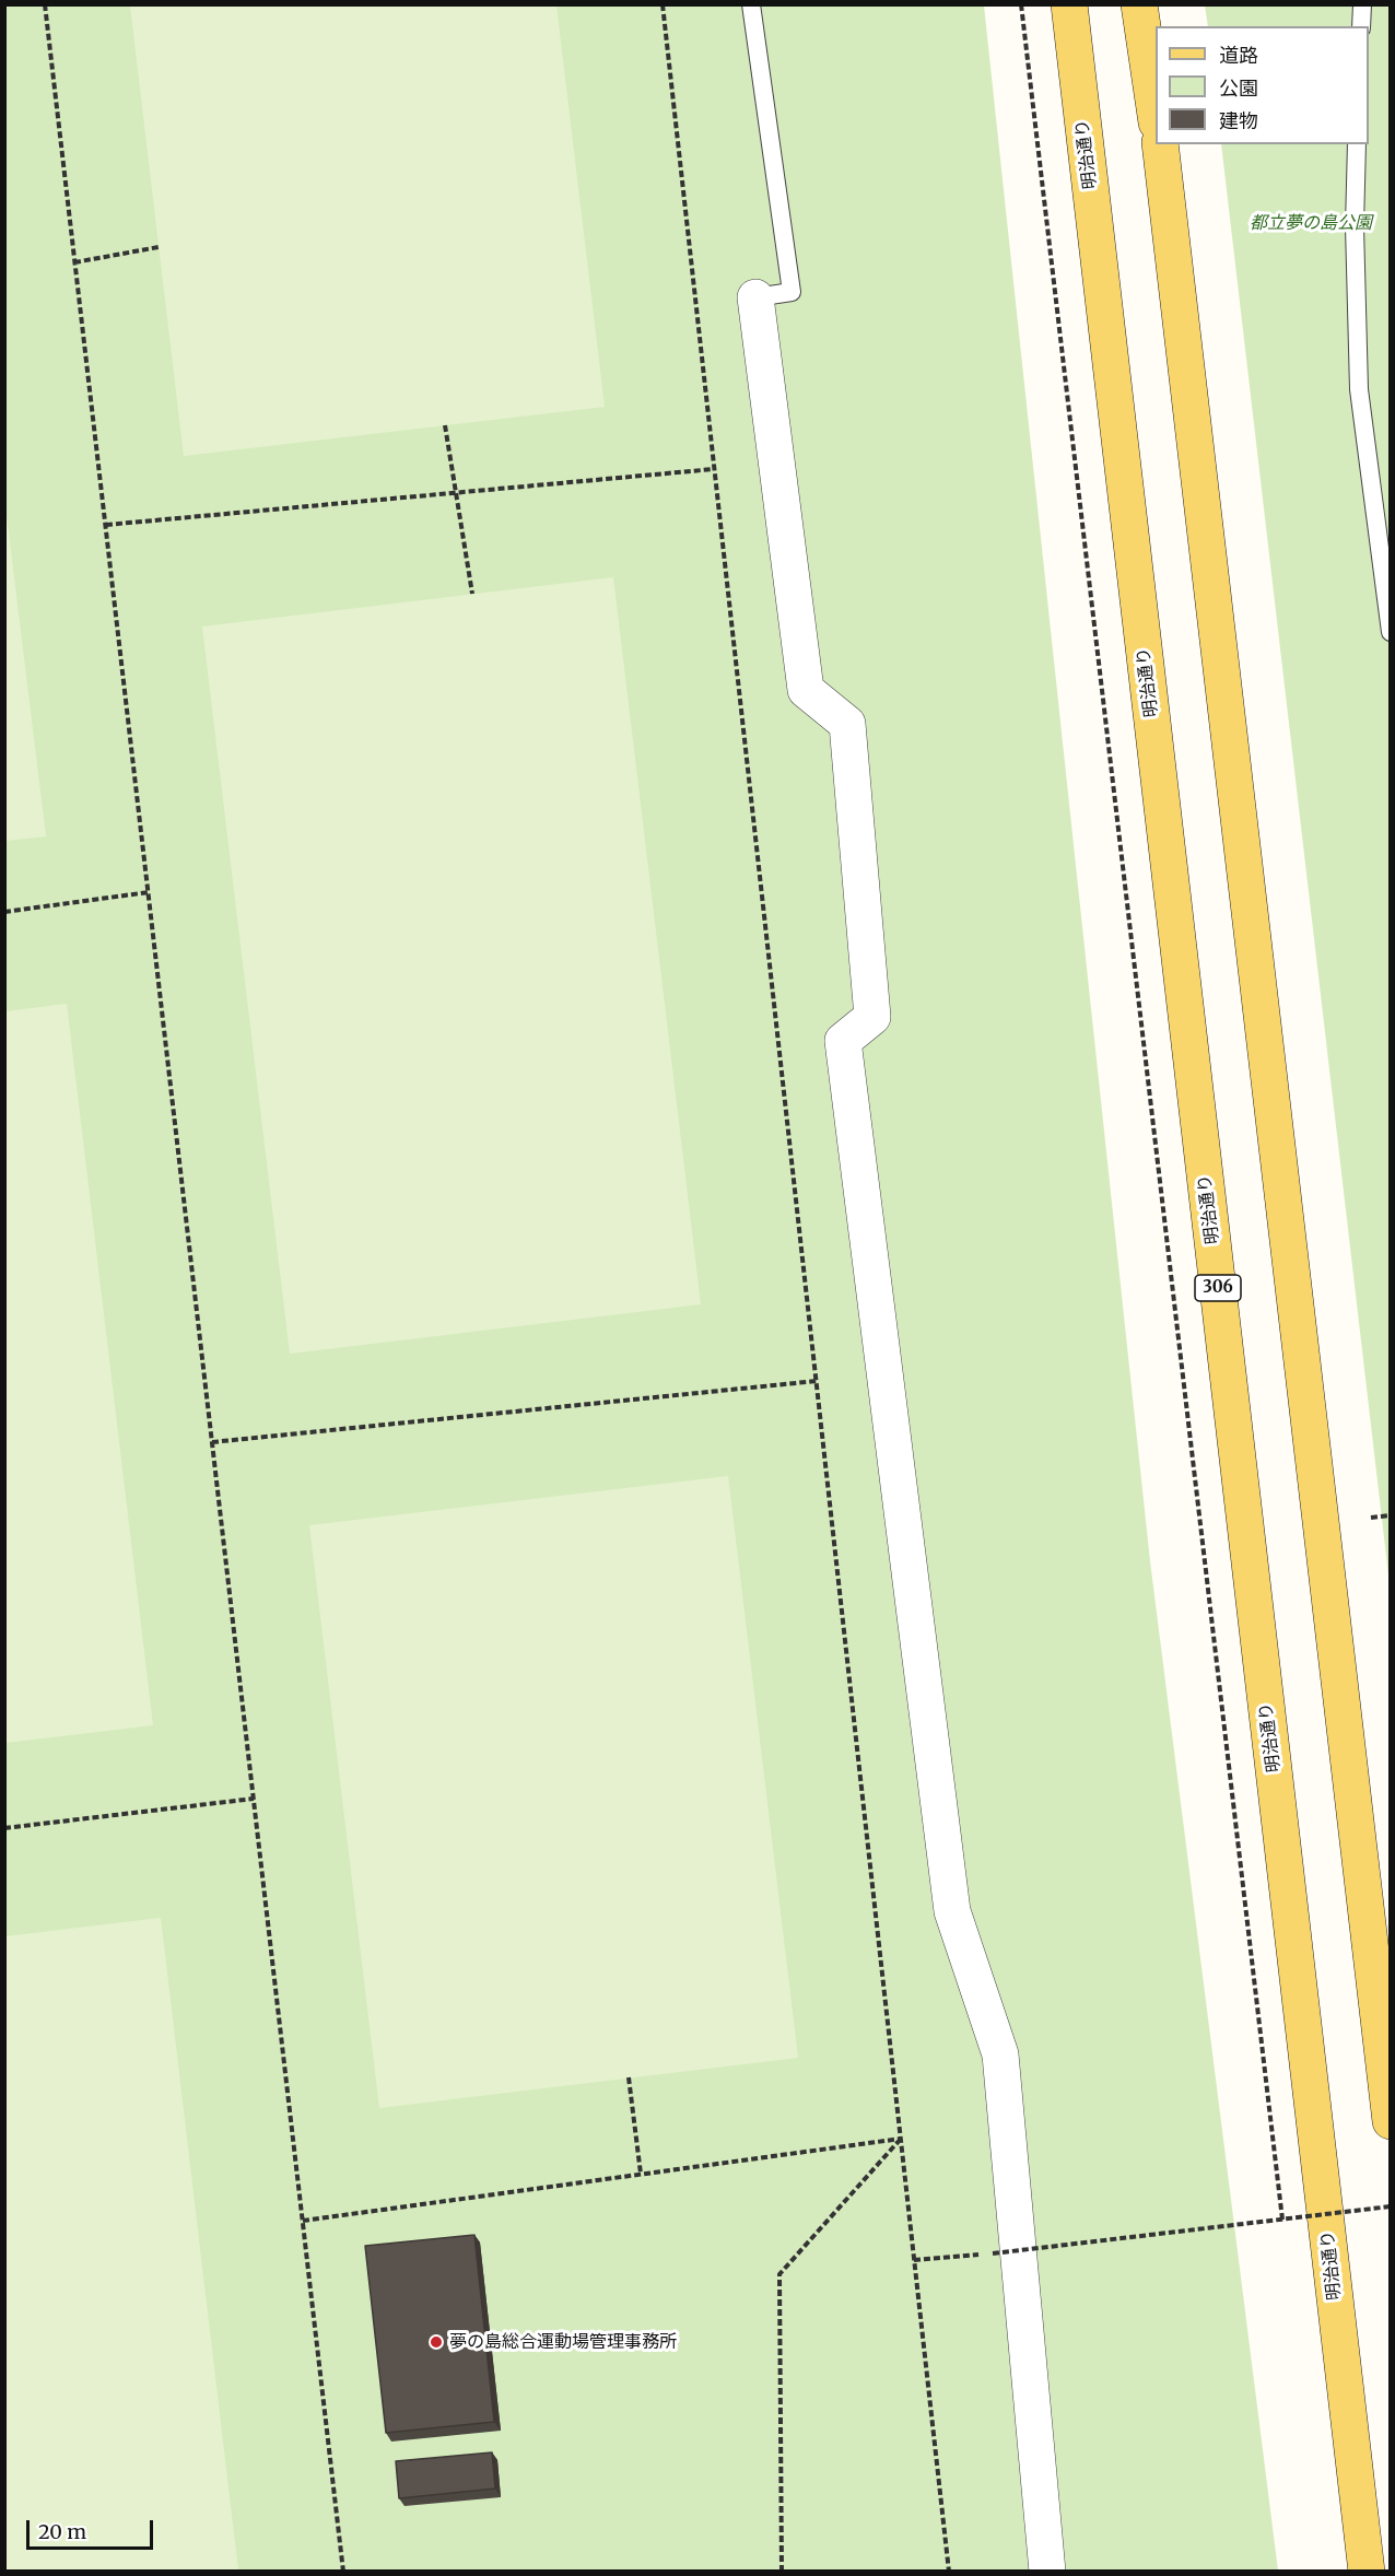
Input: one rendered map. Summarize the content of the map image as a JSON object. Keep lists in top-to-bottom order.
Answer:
{
  "streets": {
    "main road": ["明治通り", "306"]
  },
  "parks": ["都立夢の島公園"],
  "places": ["夢の島総合運動場管理事務所"],
  "legend": ["道路", "公園", "建物"],
  "scale_bar": "20 m"
}
